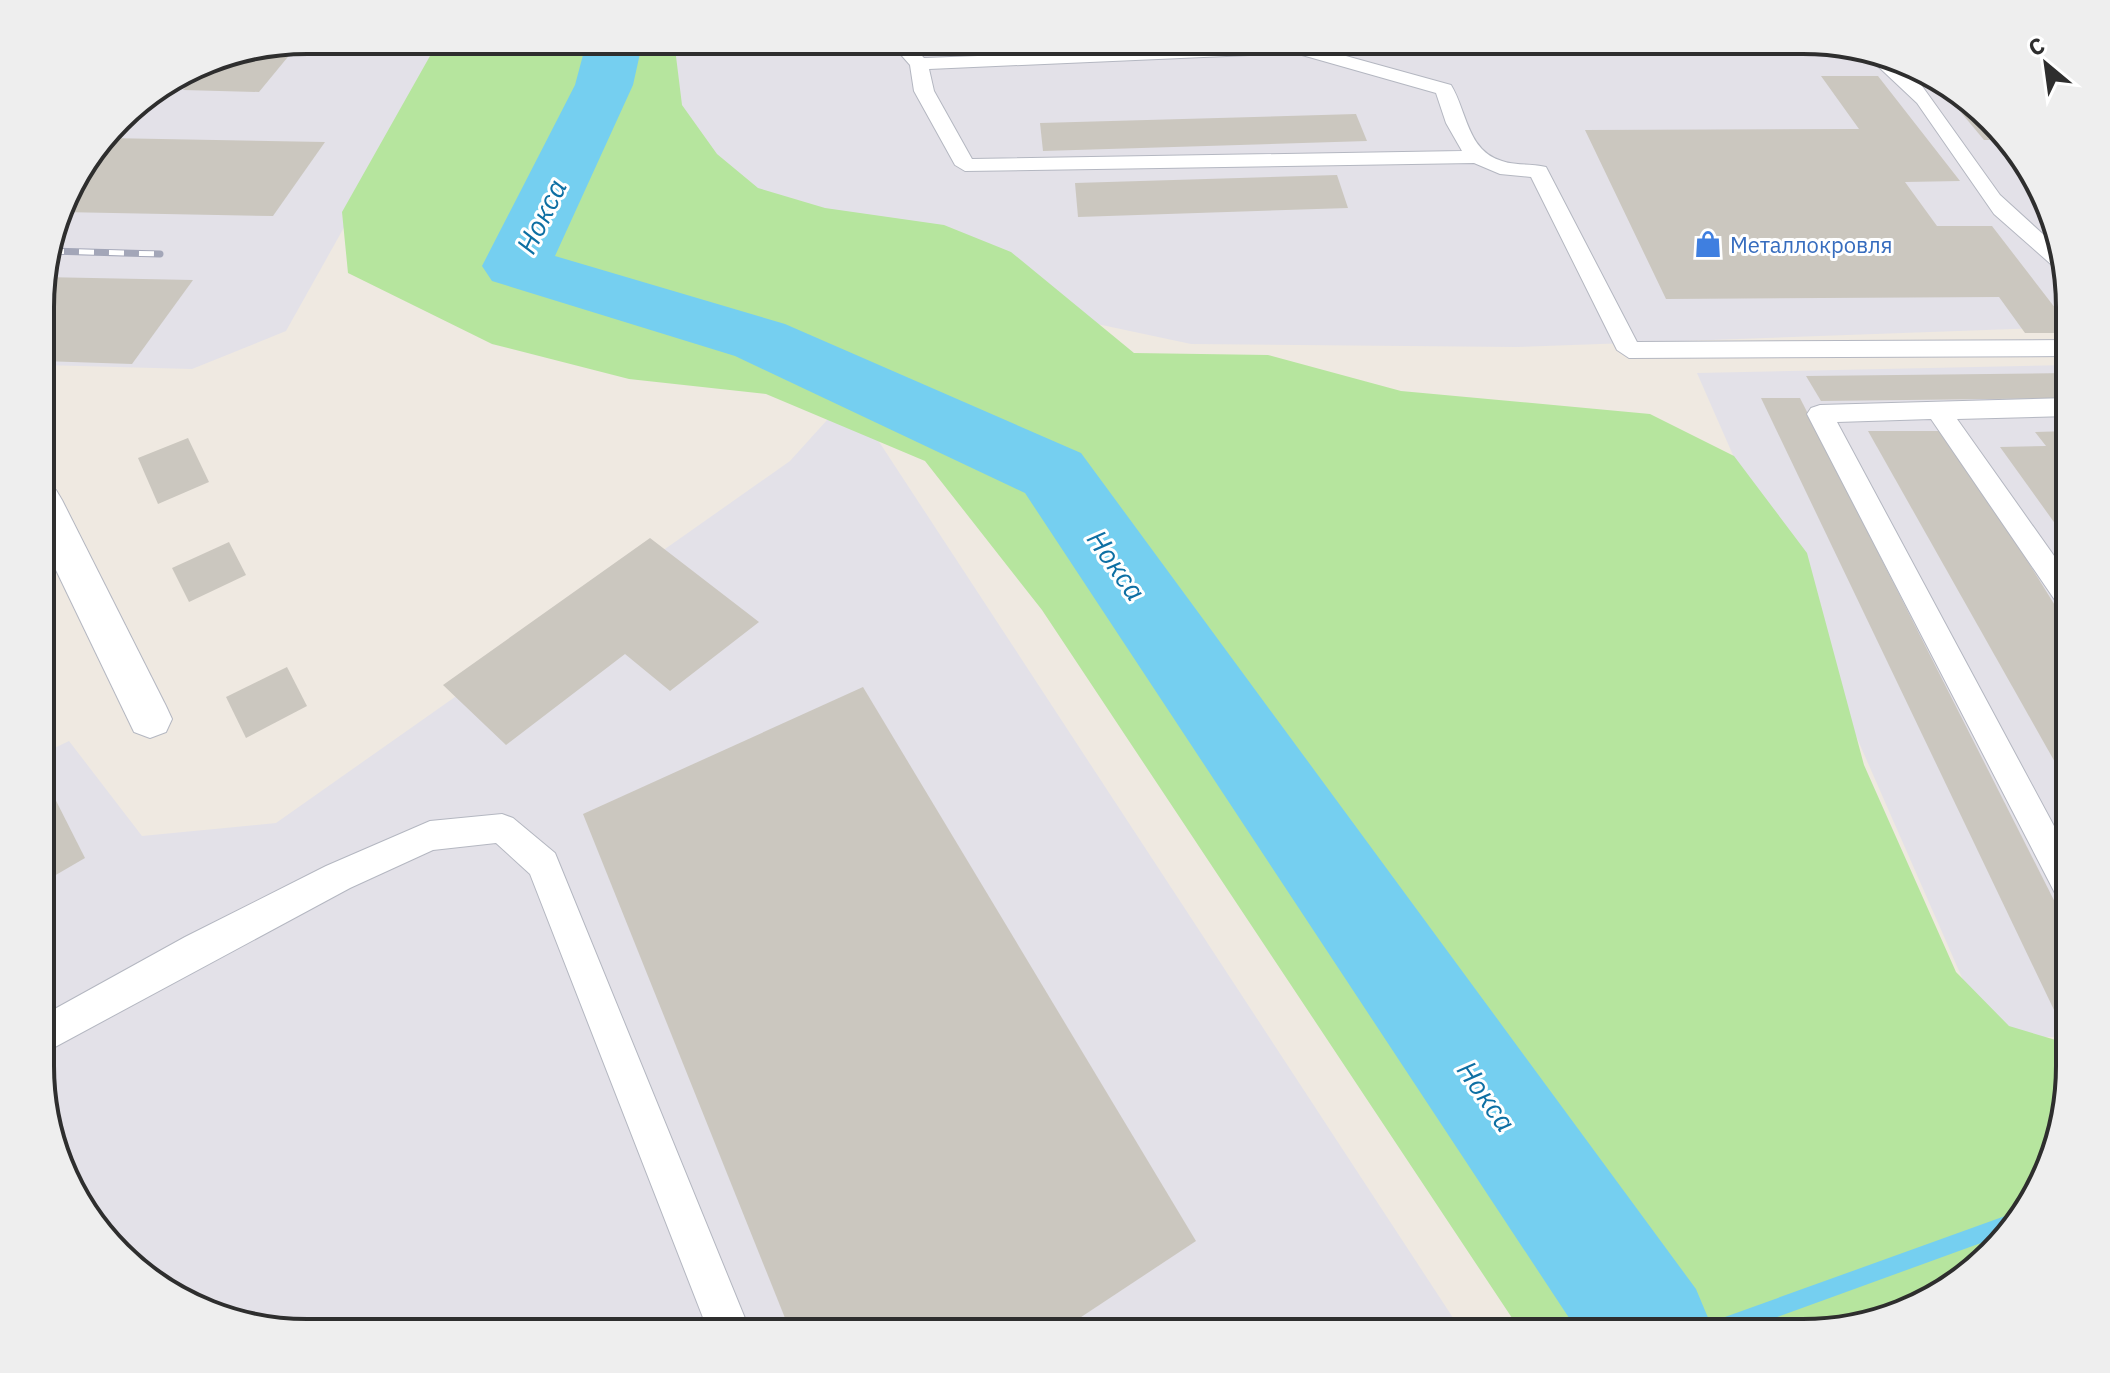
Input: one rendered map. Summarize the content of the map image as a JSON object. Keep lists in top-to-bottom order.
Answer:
{
  "water": ["Нокса"],
  "places": {
    "shop": ["Металлокровля"]
  },
  "north": "top left"
}
